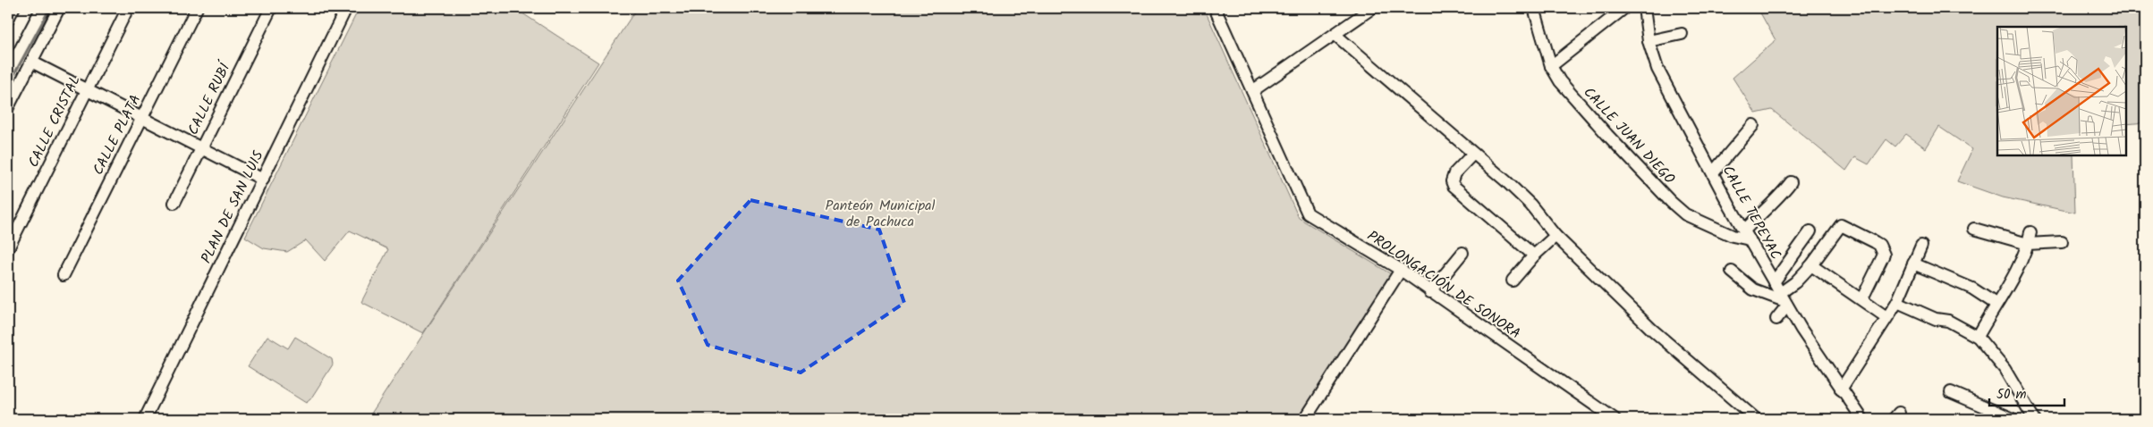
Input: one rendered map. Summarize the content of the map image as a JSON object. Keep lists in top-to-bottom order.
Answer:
{
  "streets": {
    "street": [
      "CALLE RUBÍ",
      "CALLE CRISTAL",
      "CALLE PLATA",
      "CALLE JUAN DIEGO",
      "PLAN DE SAN LUIS",
      "CALLE TEPEYAC",
      "PROLONGACIÓN DE SONORA"
    ]
  },
  "crossings": [
    ["CALLE JUAN DIEGO", "CALLE TEPEYAC"]
  ],
  "parks": ["Panteón Municipal de Pachuca"],
  "scale_bar": "50 m"
}
